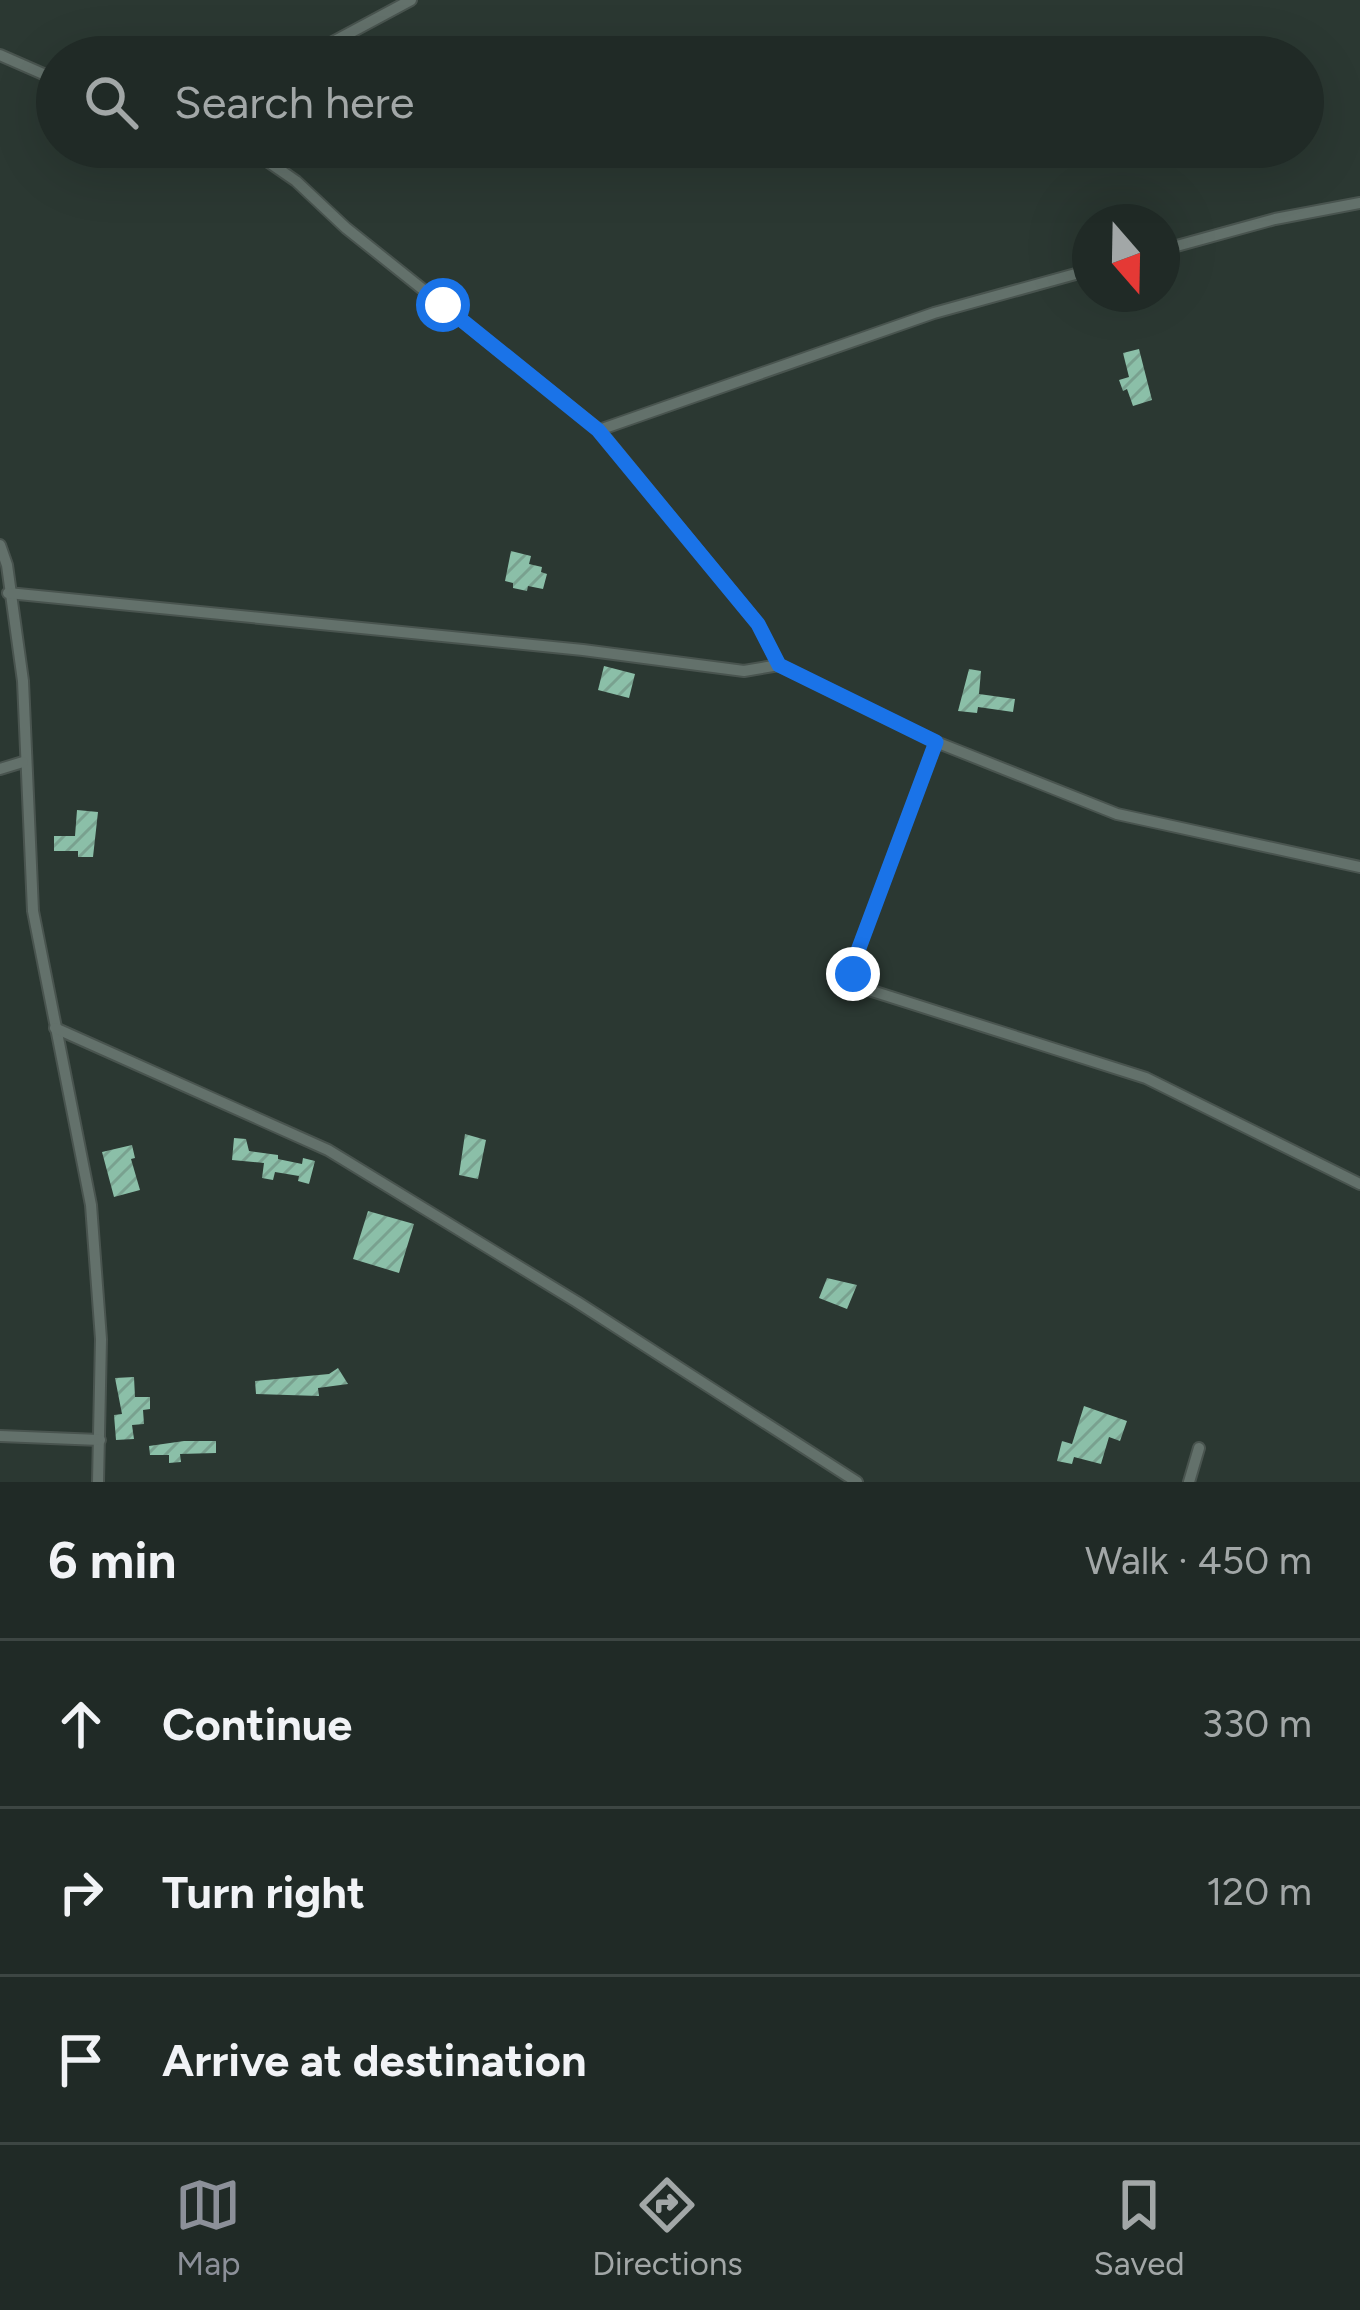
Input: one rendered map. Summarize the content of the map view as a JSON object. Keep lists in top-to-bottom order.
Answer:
{
  "north": "bottom",
  "page": {
    "search": "Search here",
    "heading": ["6 min", "Walk · 450 m"],
    "list": [
      ["Continue", "330 m"],
      ["Turn right", "120 m"],
      "Arrive at destination"
    ],
    "nav": ["Map", "Directions", "Saved"]
  }
}
